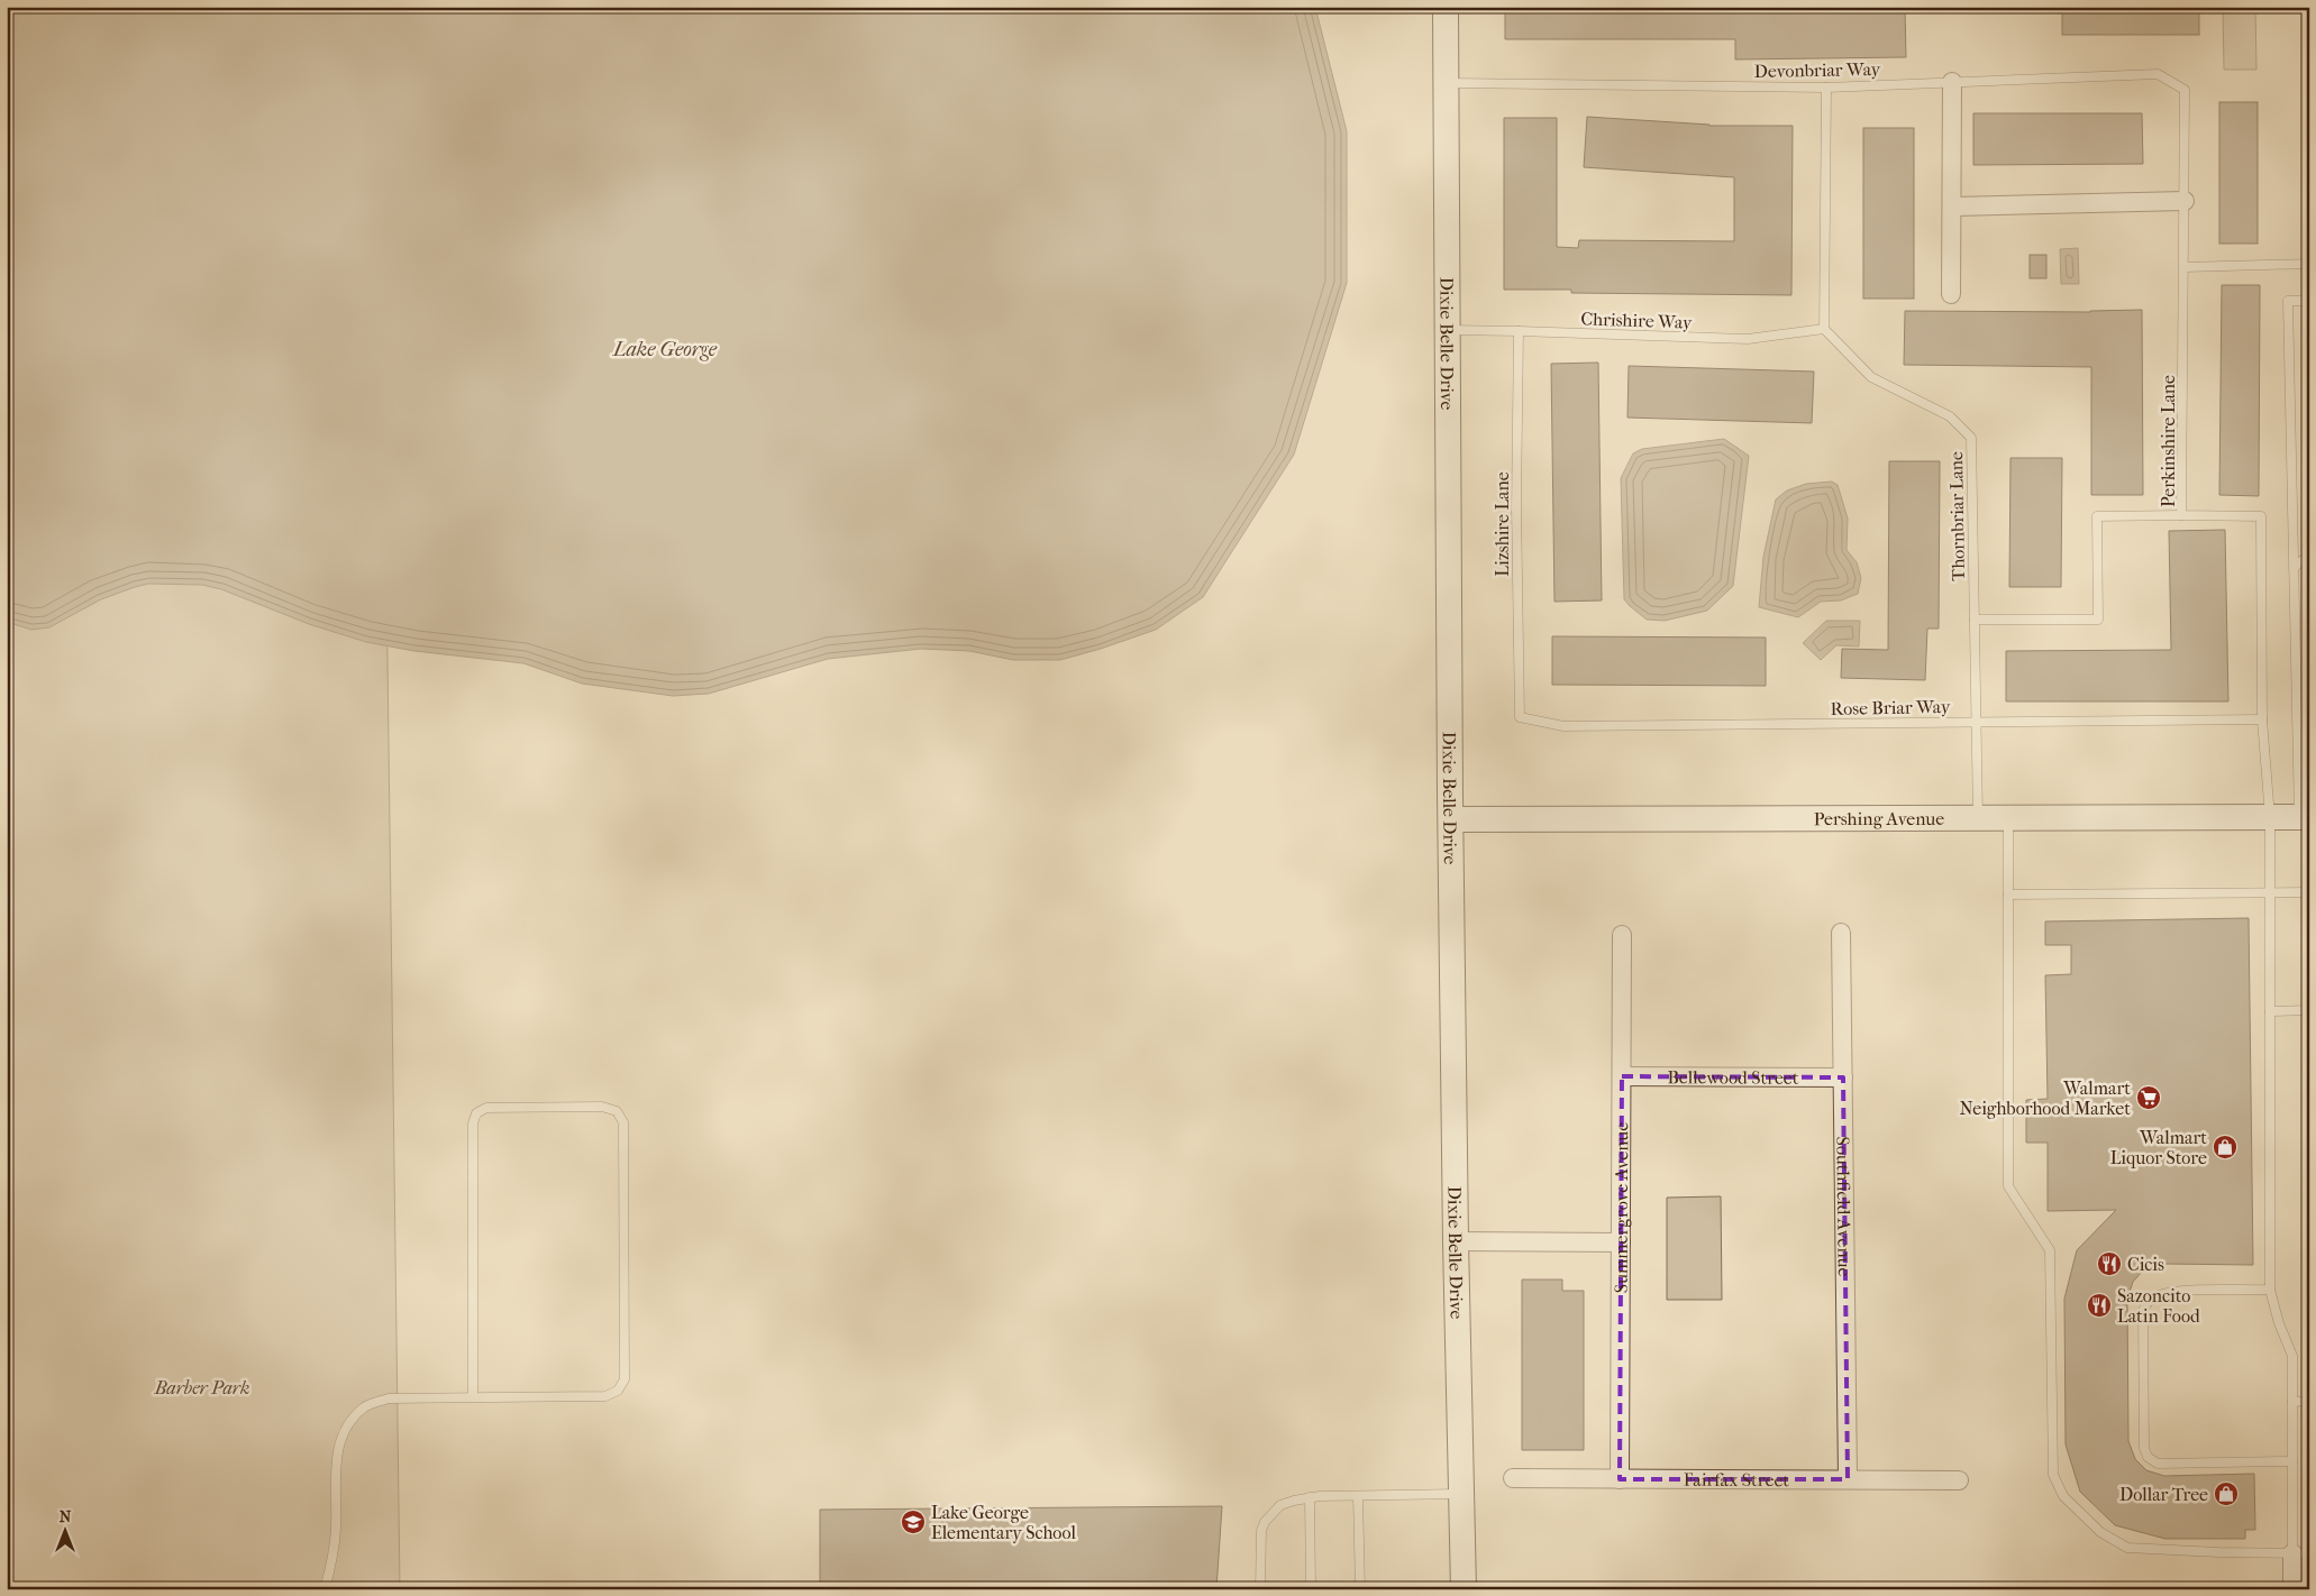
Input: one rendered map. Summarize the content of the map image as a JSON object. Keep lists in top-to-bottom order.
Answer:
{
  "streets": {
    "street": [
      "Dixie Belle Drive",
      "Pershing Avenue",
      "Bellewood Street",
      "Summergrove Avenue",
      "Southfield Avenue",
      "Fairfax Street"
    ],
    "lane": [
      "Devonbriar Way",
      "Chrishire Way",
      "Perkinshire Lane",
      "Thornbriar Lane",
      "Lizshire Lane",
      "Rose Briar Way"
    ]
  },
  "crossings": [
    ["Devonbriar Way", "Dixie Belle Drive"],
    ["Devonbriar Way", "Perkinshire Lane"],
    ["Chrishire Way", "Dixie Belle Drive"],
    ["Chrishire Way", "Thornbriar Lane"],
    ["Chrishire Way", "Lizshire Lane"],
    ["Dixie Belle Drive", "Pershing Avenue"],
    ["Perkinshire Lane", "Rose Briar Way"],
    ["Perkinshire Lane", "Pershing Avenue"],
    ["Thornbriar Lane", "Rose Briar Way"],
    ["Thornbriar Lane", "Pershing Avenue"],
    ["Lizshire Lane", "Rose Briar Way"],
    ["Bellewood Street", "Summergrove Avenue"],
    ["Bellewood Street", "Southfield Avenue"],
    ["Summergrove Avenue", "Fairfax Street"],
    ["Southfield Avenue", "Fairfax Street"]
  ],
  "water": ["Lake George"],
  "parks": ["Barber Park"],
  "places": {
    "supermarket": ["Walmart Neighborhood Market"],
    "shop": ["Walmart Liquor Store", "Dollar Tree"],
    "restaurant": ["Cicis", "Sazoncito Latin Food"],
    "school or university": ["Lake George Elementary School"]
  },
  "north": "top"
}
